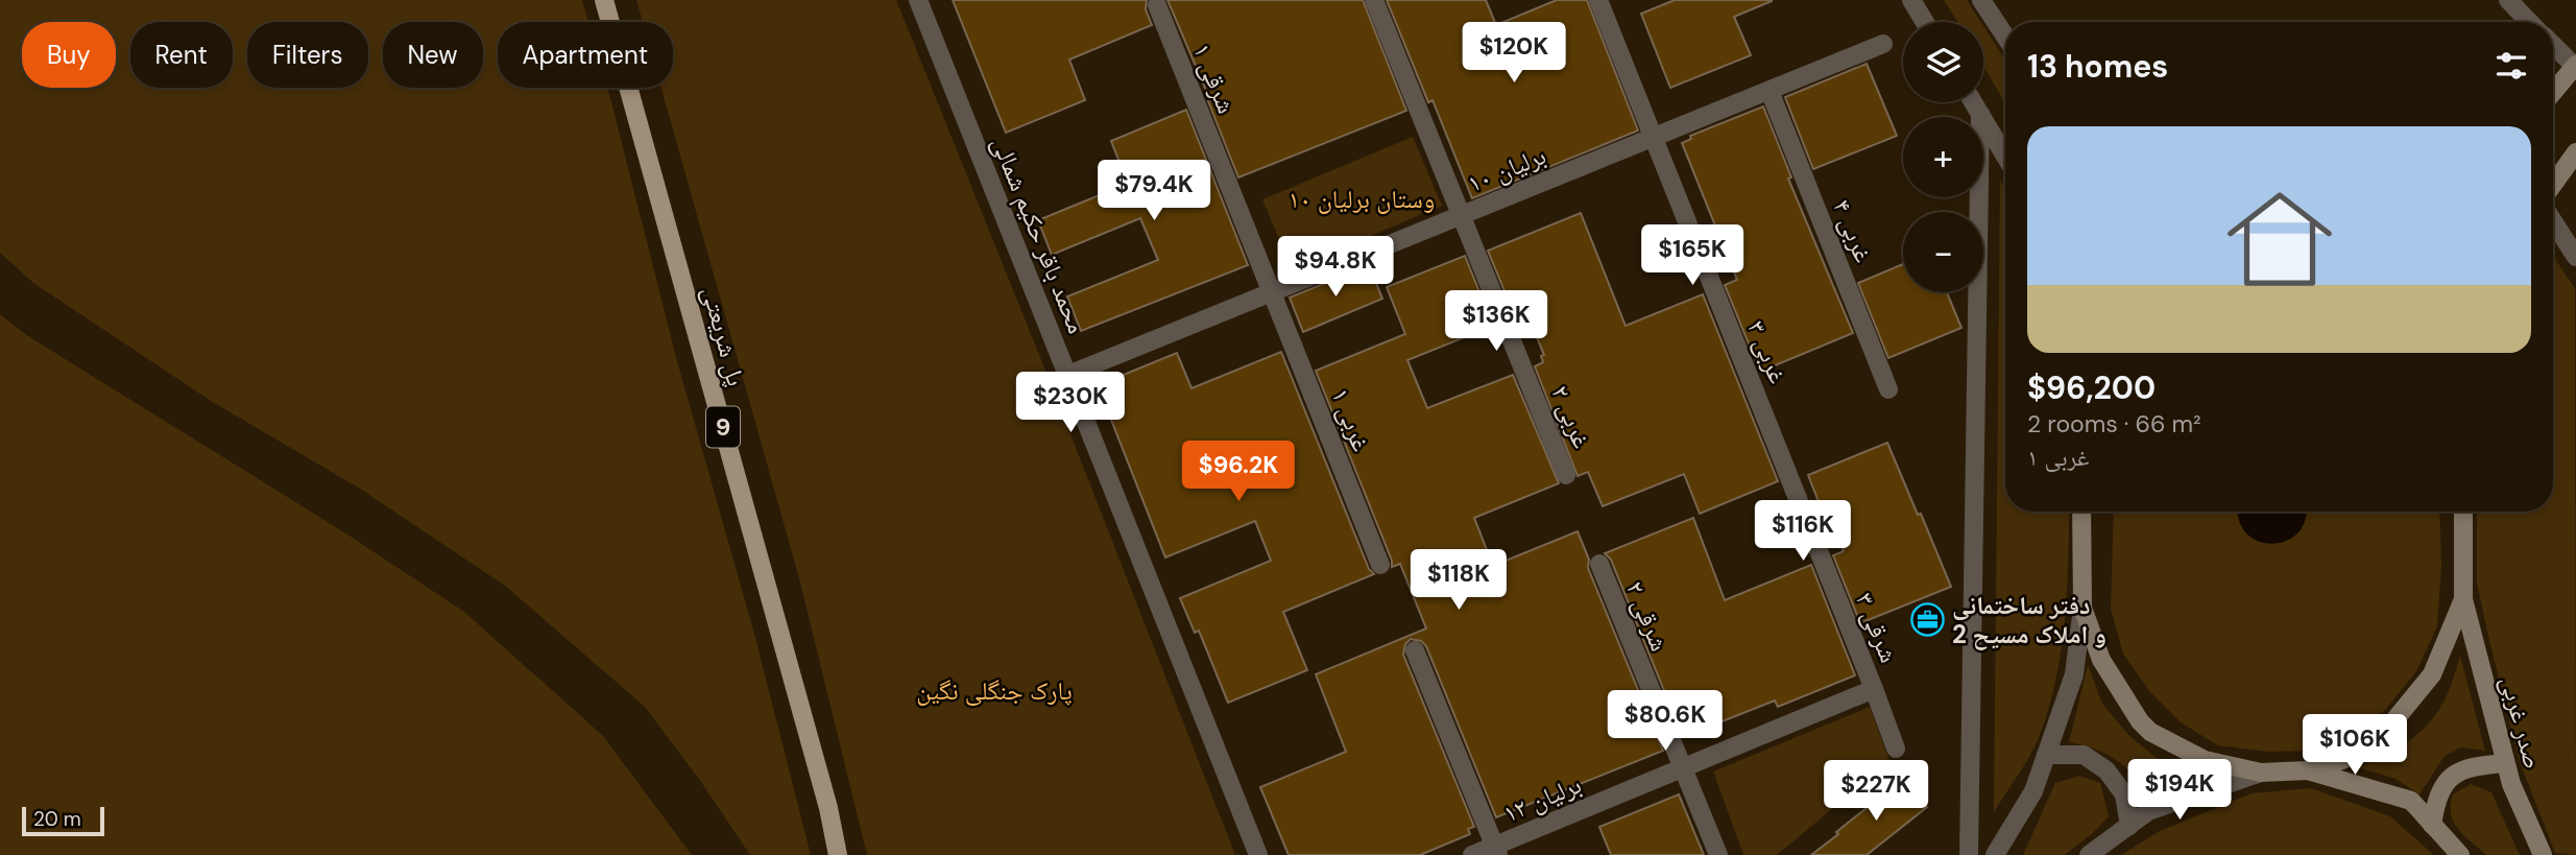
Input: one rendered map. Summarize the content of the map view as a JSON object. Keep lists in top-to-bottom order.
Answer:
{
  "streets": {
    "main road": ["پل شریعتی", "9", "صدر غربی"],
    "street": [
      "۱ شرقی",
      "برلیان ۱۰",
      "۴ غربی",
      "محمد باقر حکیم شمالی",
      "۳ غربی",
      "۲ غربی",
      "۱ غربی",
      "۲ شرقی",
      "۳ شرقی",
      "برلیان ۱۲"
    ]
  },
  "crossings": [
    ["۱ شرقی", "برلیان ۱۰"],
    ["۱ شرقی", "۱ غربی"],
    ["برلیان ۱۰", "۴ غربی"],
    ["برلیان ۱۰", "محمد باقر حکیم شمالی"],
    ["برلیان ۱۰", "۳ غربی"],
    ["برلیان ۱۰", "۲ غربی"],
    ["برلیان ۱۰", "۱ غربی"],
    ["۳ غربی", "۳ شرقی"],
    ["۲ شرقی", "برلیان ۱۲"],
    ["۳ شرقی", "برلیان ۱۲"]
  ],
  "parks": ["وستان برلیان ۱۰", "پارک جنگلی نگین"],
  "places": {
    "office": ["دفتر ساختمانی و املاک مسیح 2"]
  },
  "scale_bar": "20 m",
  "page": {
    "map_buttons": ["+", "−"],
    "price": [
      "$120K",
      "$79.4K",
      "$165K",
      "$94.8K",
      "$136K",
      "$230K",
      "$96.2K",
      "$116K",
      "$118K",
      "$80.6K",
      "$106K",
      "$194K",
      "$227K"
    ],
    "chip": [
      "Buy",
      "Rent",
      "Filters",
      "New",
      "Apartment"
    ],
    "heading": "13 homes",
    "list": [
      {
        "name": "$96,200",
        "note": "2 rooms · 66 m² · ۱ غربی"
      }
    ],
    "scale": "20 m"
  }
}
